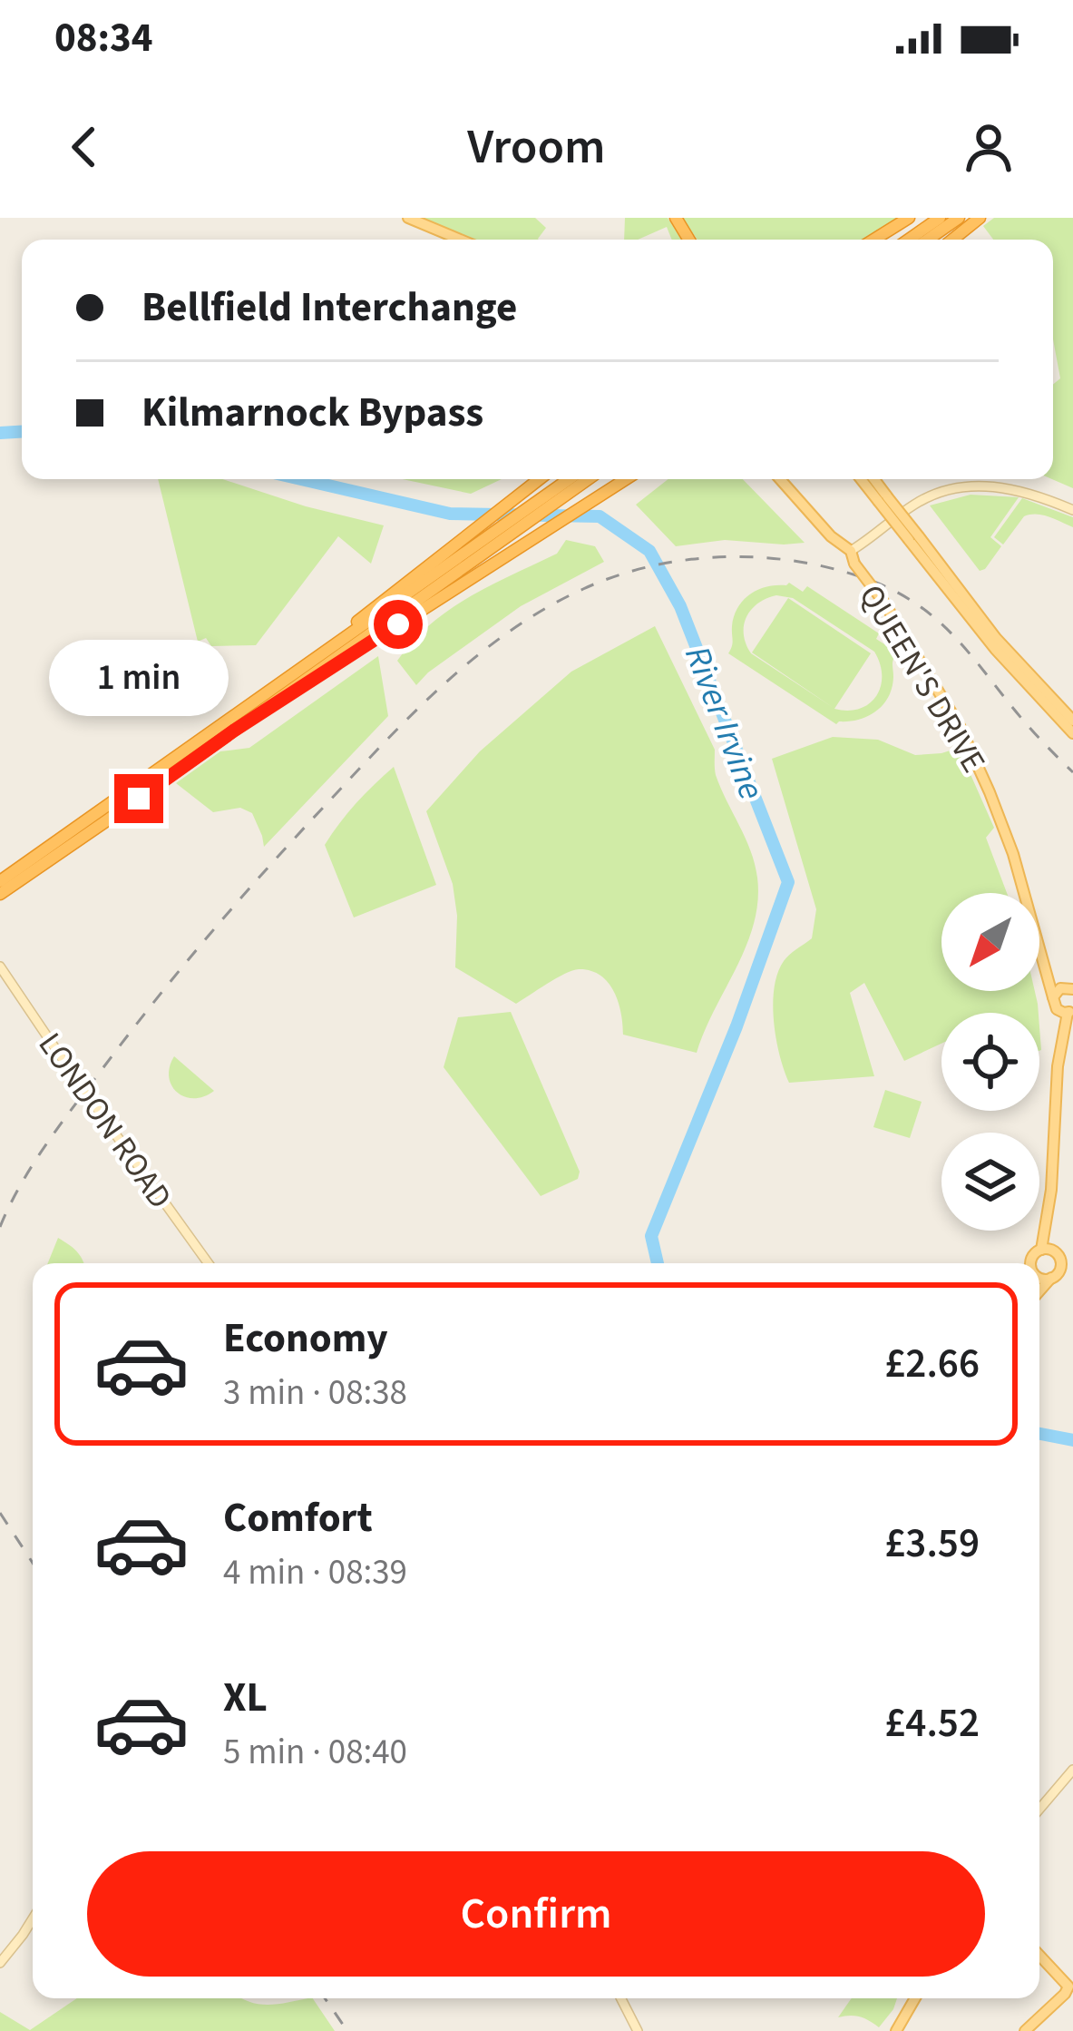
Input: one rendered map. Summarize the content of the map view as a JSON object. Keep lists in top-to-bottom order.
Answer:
{
  "streets": {
    "main road": ["QUEEN'S DRIVE", "LONDON ROAD"]
  },
  "water": ["River Irvine"],
  "north": "bottom left",
  "page": {
    "status": "08:34",
    "header": "Vroom",
    "banner": ["Bellfield Interchange", "Kilmarnock Bypass"],
    "bubble": "1 min",
    "list": [
      {
        "name": "Economy",
        "note": "3 min · 08:38",
        "value": "£2.66"
      },
      {
        "name": "Comfort",
        "note": "4 min · 08:39",
        "value": "£3.59"
      },
      {
        "name": "XL",
        "note": "5 min · 08:40",
        "value": "£4.52"
      }
    ],
    "buttons": "Confirm"
  }
}
